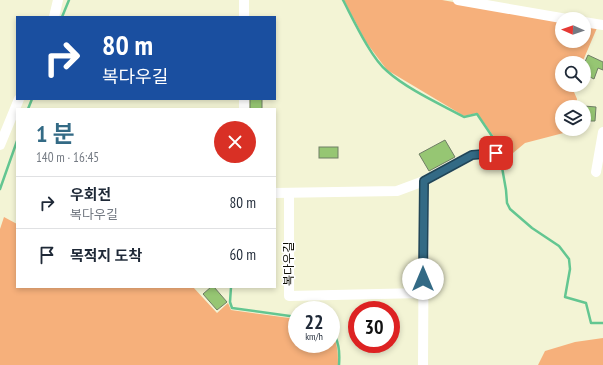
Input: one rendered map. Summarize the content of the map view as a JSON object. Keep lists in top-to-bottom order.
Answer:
{
  "streets": {
    "street": ["복다우길"]
  },
  "north": "left",
  "page": {
    "turn": ["80 m", "복다우길"],
    "heading": ["1 분", "140 m · 16:45"],
    "list": [
      {
        "name": "우회전",
        "note": "복다우길",
        "value": "80 m"
      },
      {
        "name": "목적지 도착",
        "value": "60 m"
      }
    ],
    "speed": "22 km/h",
    "limit": "30"
  }
}
